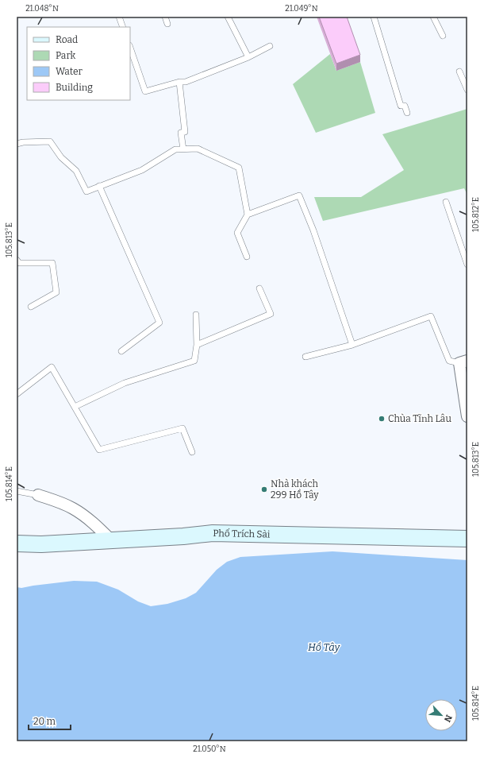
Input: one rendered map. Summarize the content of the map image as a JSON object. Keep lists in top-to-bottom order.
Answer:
{
  "streets": {
    "street": ["Phố Trích Sài"]
  },
  "water": ["Hồ Tây"],
  "places": ["Chùa Tĩnh Lâu", "Nhà khách 299 Hồ Tây"],
  "legend": [
    "Road",
    "Park",
    "Water",
    "Building"
  ],
  "scale_bar": "20 m",
  "north": "bottom right",
  "coordinates": [
    "21.048°N",
    "21.049°N",
    "105.812°E",
    "105.813°E",
    "105.814°E",
    "21.050°N"
  ]
}
